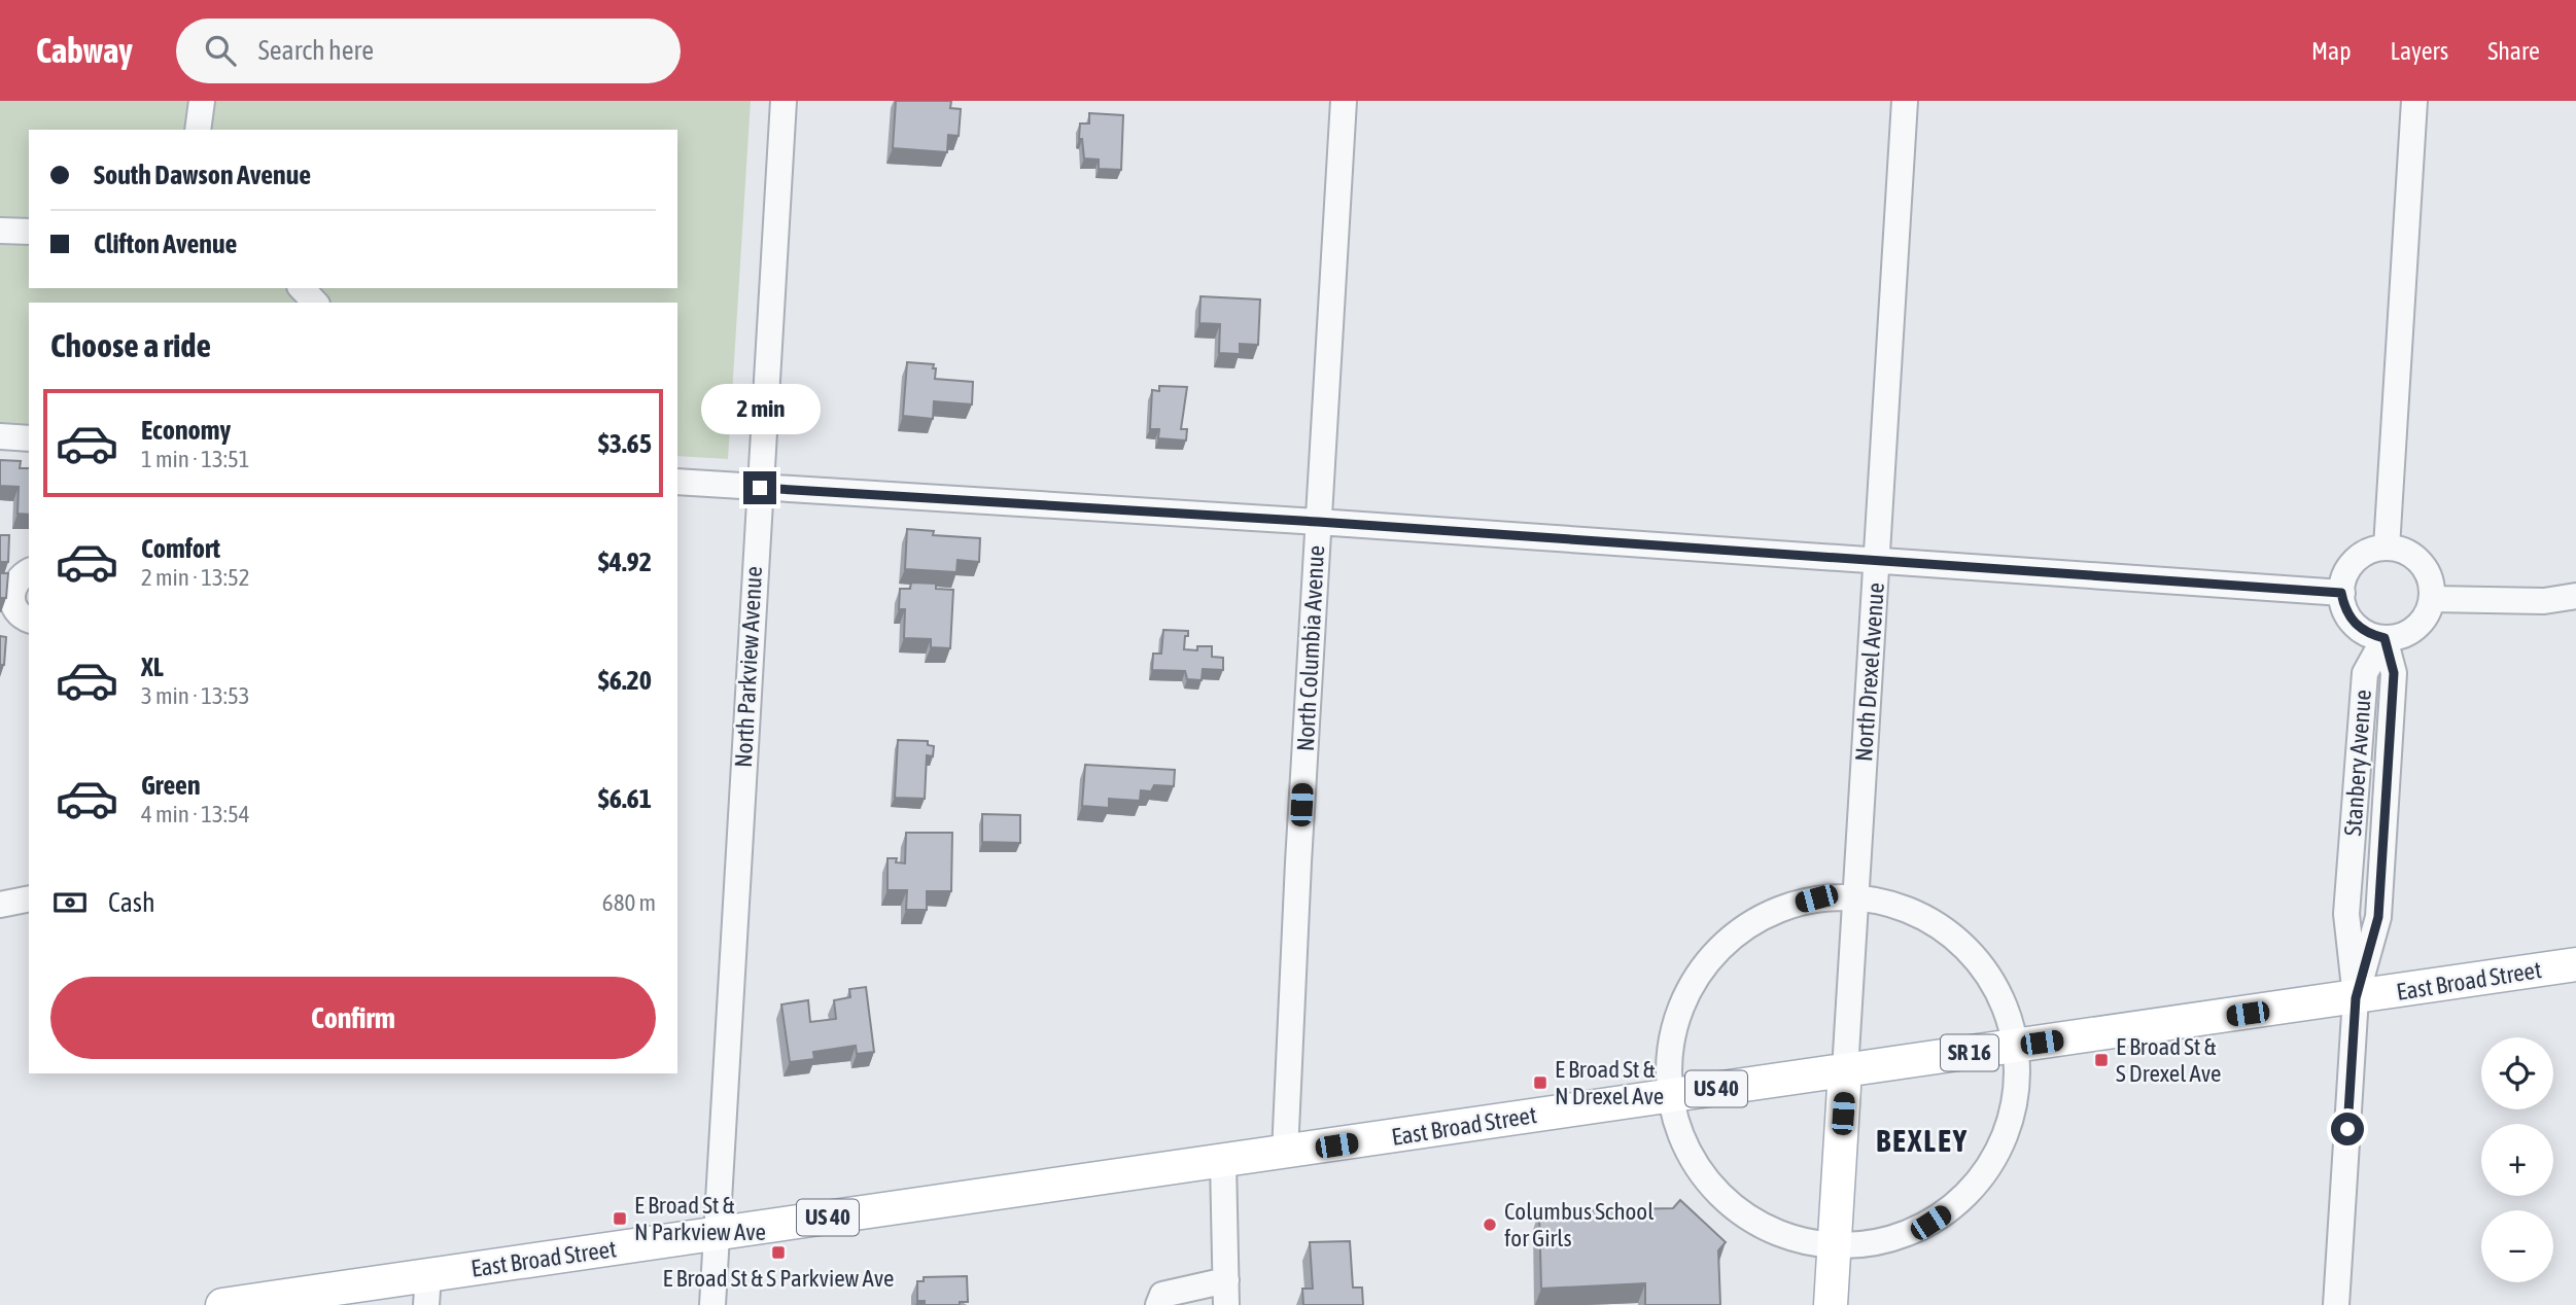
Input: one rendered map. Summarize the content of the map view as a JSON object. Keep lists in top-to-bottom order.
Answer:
{
  "streets": {
    "main road": ["East Broad Street", "SR 16", "US 40"],
    "street": [
      "North Columbia Avenue",
      "North Parkview Avenue",
      "North Drexel Avenue",
      "Stanbery Avenue"
    ]
  },
  "crossings": [
    ["North Columbia Avenue", "East Broad Street"],
    ["North Parkview Avenue", "East Broad Street"],
    ["North Drexel Avenue", "East Broad Street"],
    ["Stanbery Avenue", "East Broad Street"]
  ],
  "districts": ["BEXLEY"],
  "places": {
    "transit": [
      "E Broad St & S Drexel Ave",
      "E Broad St & N Drexel Ave",
      "E Broad St & N Parkview Ave",
      "E Broad St & S Parkview Ave"
    ],
    "other": ["Columbus School for Girls"]
  },
  "page": {
    "header": "Cabway",
    "search": "Search here",
    "nav": ["Map", "Layers", "Share"],
    "banner": ["South Dawson Avenue", "Clifton Avenue"],
    "heading": "Choose a ride",
    "bubble": "2 min",
    "list": [
      {
        "name": "Economy",
        "note": "1 min · 13:51",
        "value": "$3.65"
      },
      {
        "name": "Comfort",
        "note": "2 min · 13:52",
        "value": "$4.92"
      },
      {
        "name": "XL",
        "note": "3 min · 13:53",
        "value": "$6.20"
      },
      {
        "name": "Green",
        "note": "4 min · 13:54",
        "value": "$6.61"
      }
    ],
    "pay": ["Cash", "680 m"],
    "buttons": "Confirm",
    "map_buttons": ["+", "−"]
  }
}
